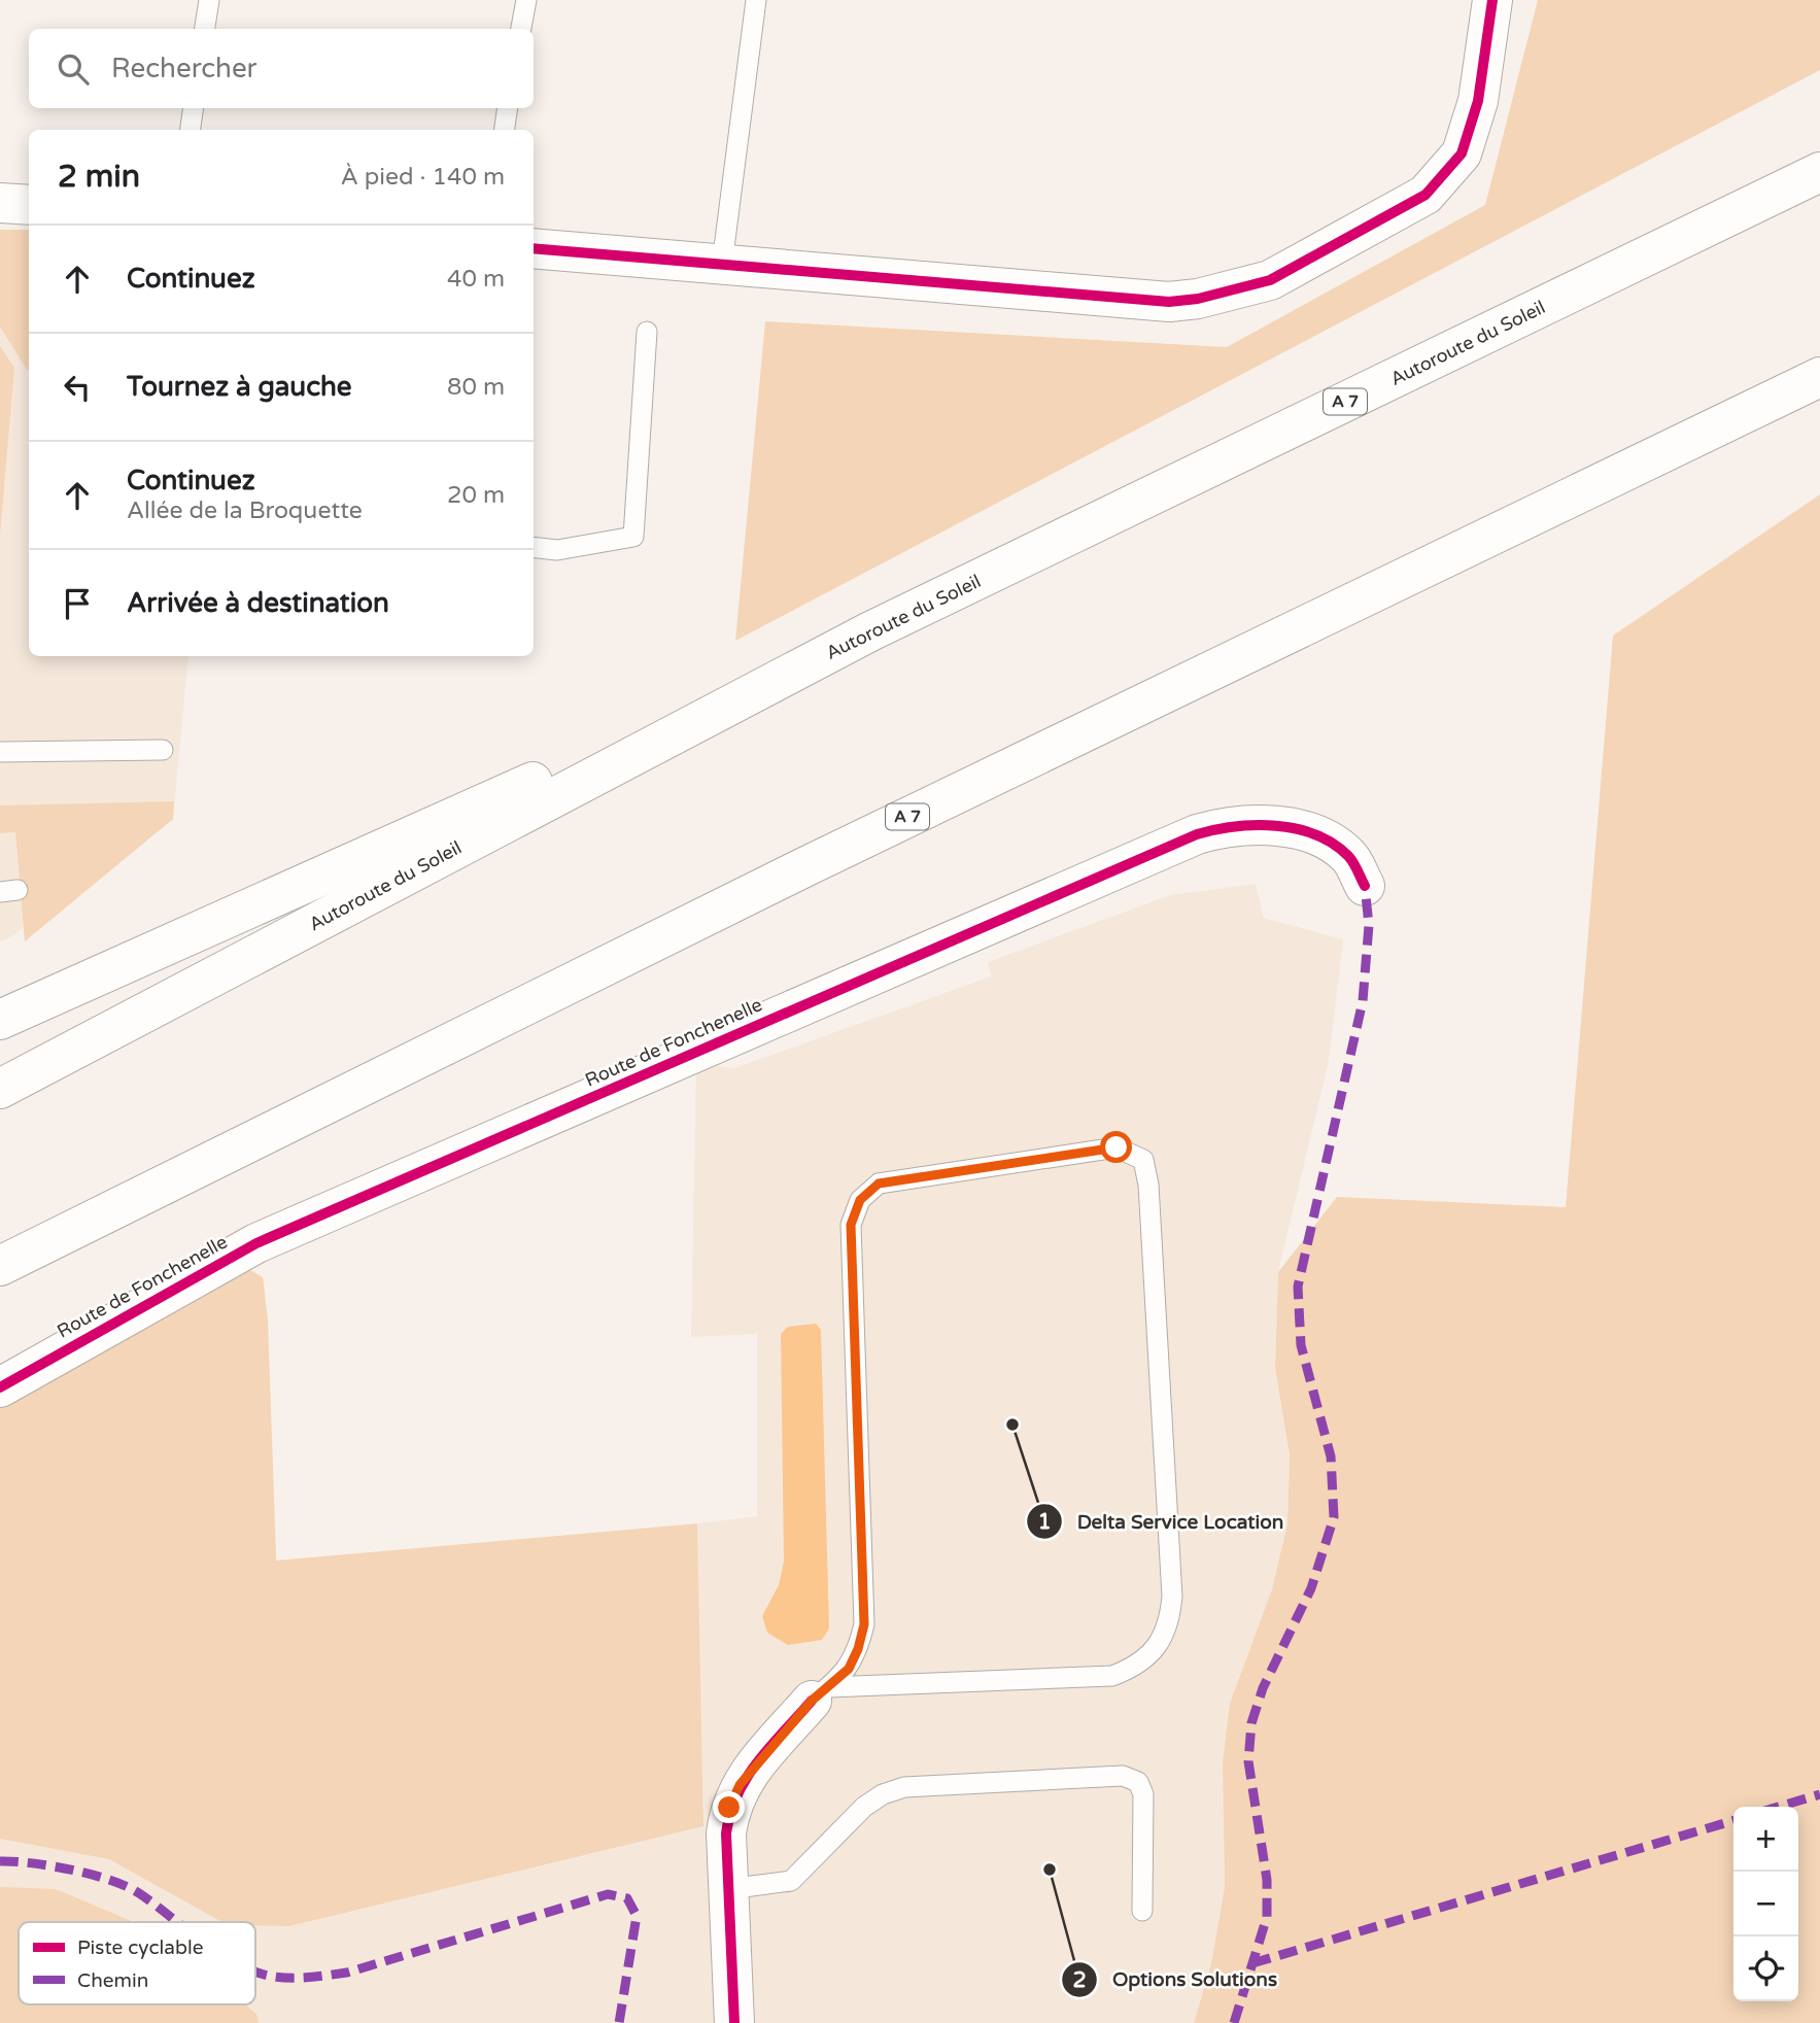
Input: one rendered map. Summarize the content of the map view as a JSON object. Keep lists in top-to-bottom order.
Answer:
{
  "streets": {
    "main road": ["Autoroute du Soleil", "A 7", "Route de Fonchenelle"]
  },
  "places": ["Delta Service Location", "Options Solutions"],
  "legend": ["Piste cyclable", "Chemin"],
  "page": {
    "search": "Rechercher",
    "heading": ["2 min", "À pied · 140 m"],
    "list": [
      ["Continuez", "40 m"],
      ["Tournez à gauche", "80 m"],
      ["Continuez", "Allée de la Broquette", "20 m"],
      "Arrivée à destination"
    ],
    "map_buttons": ["+", "−"]
  }
}
